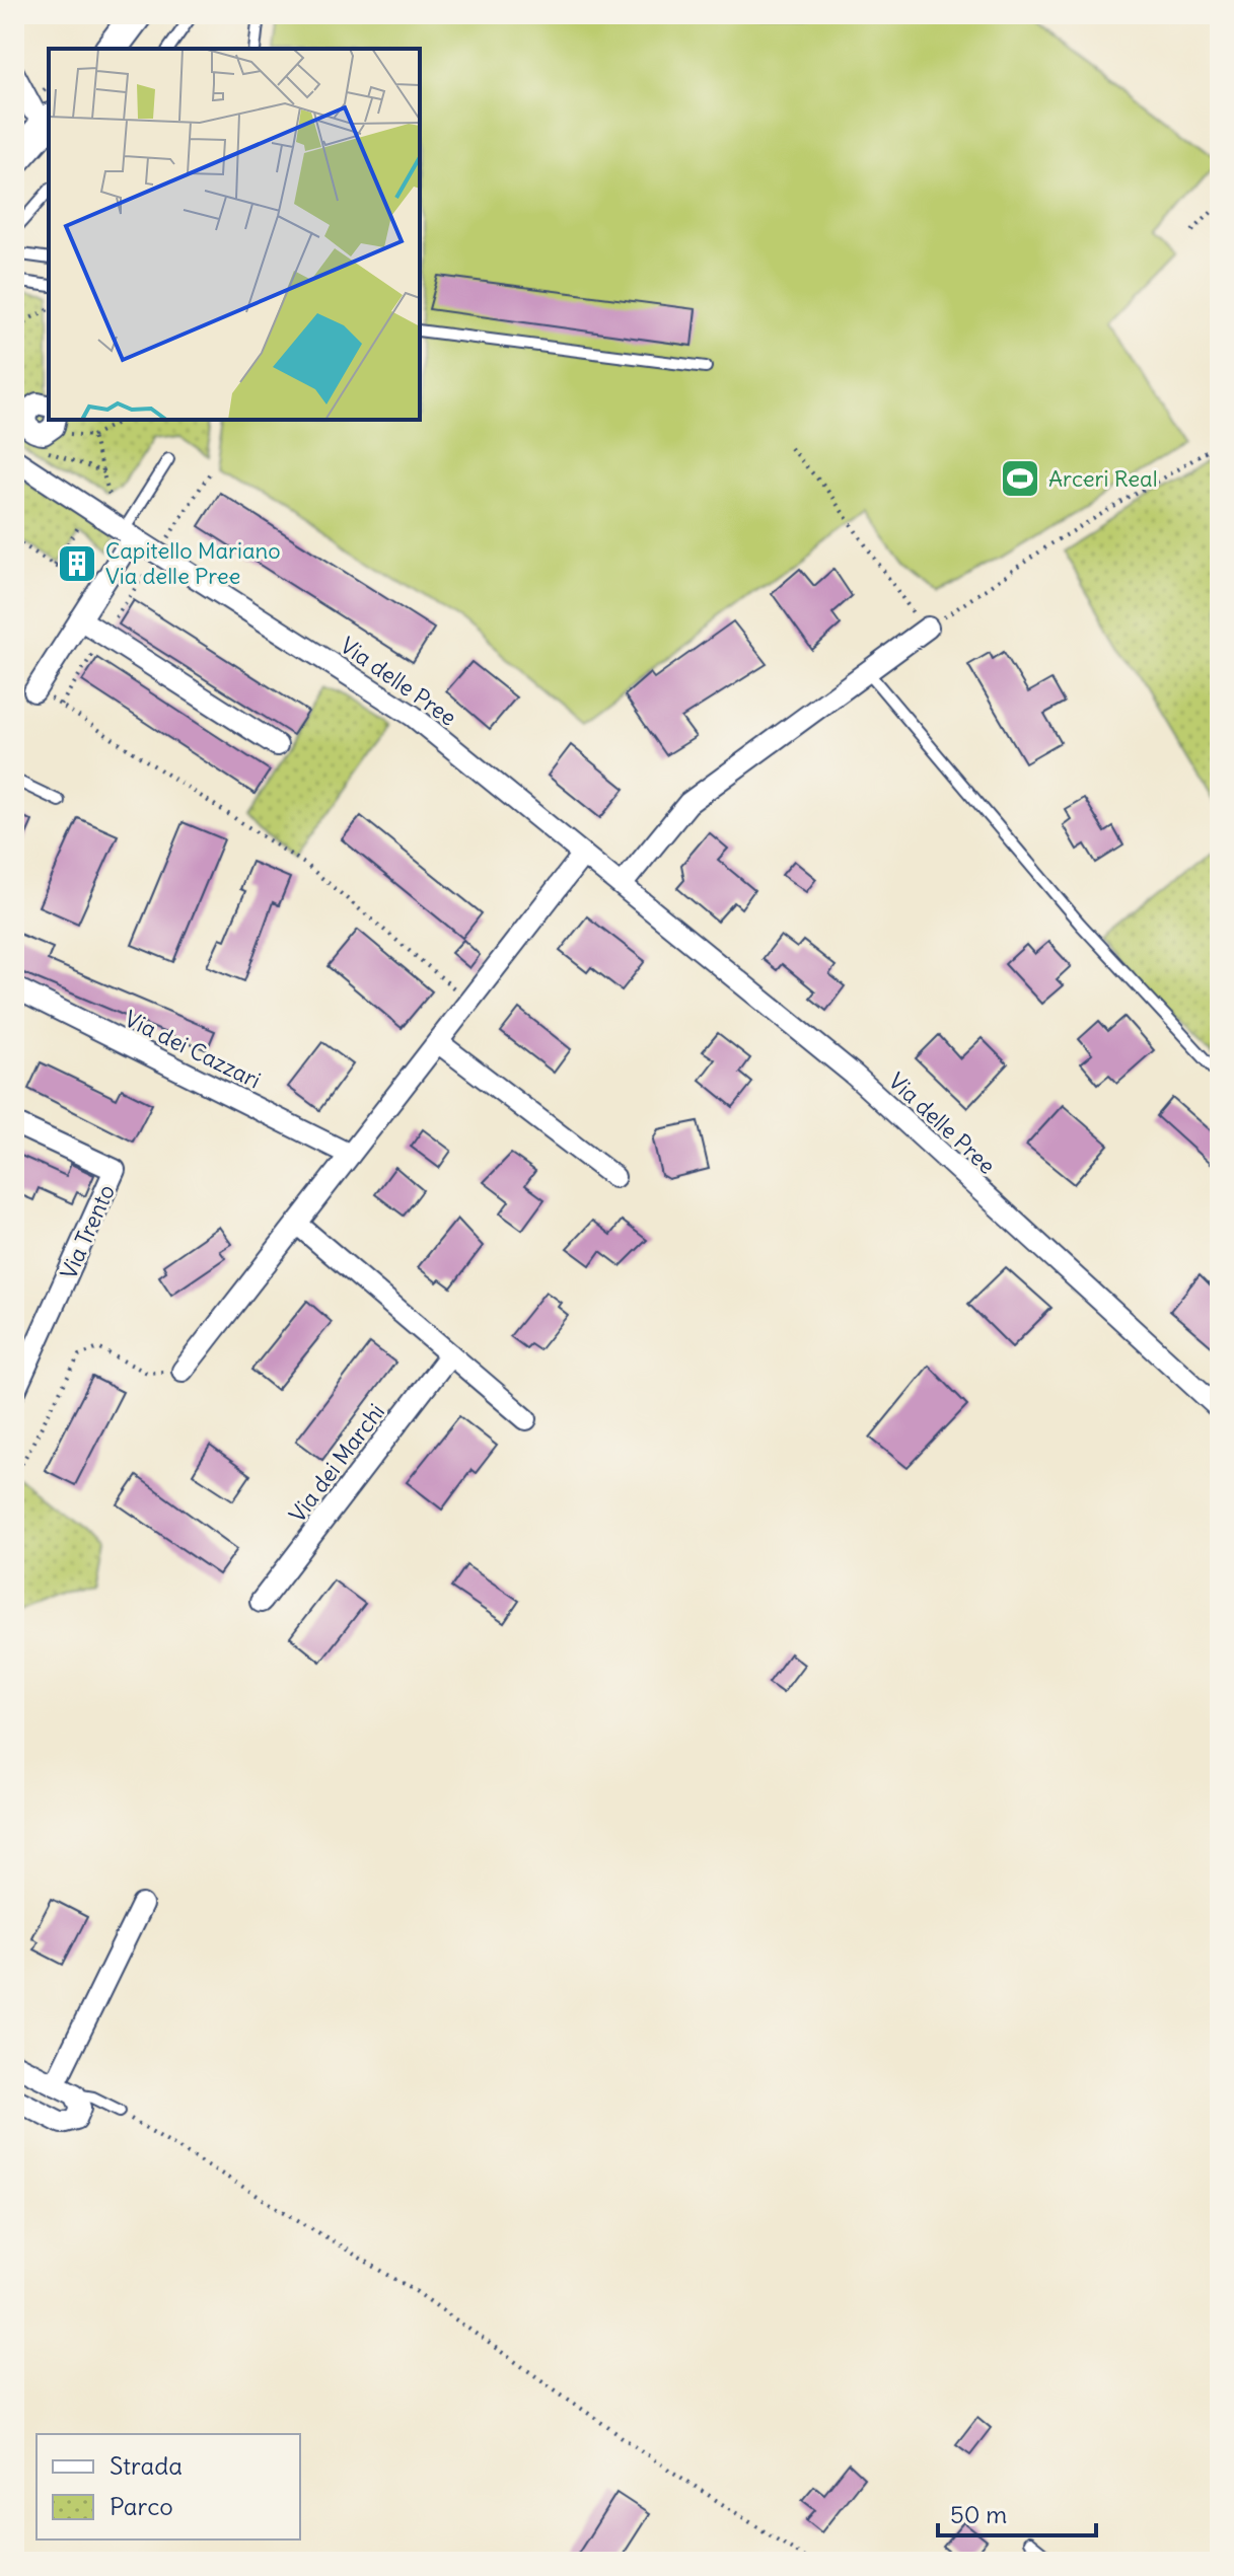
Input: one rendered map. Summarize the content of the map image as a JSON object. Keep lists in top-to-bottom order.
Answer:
{
  "streets": {
    "street": [
      "Via delle Pree",
      "Via dei Cazzari",
      "Via Trento",
      "Via dei Marchi"
    ]
  },
  "places": {
    "sports": ["Arceri Real"],
    "building": ["Capitello Mariano Via delle Pree"]
  },
  "legend": ["Strada", "Parco"],
  "scale_bar": "50 m"
}
